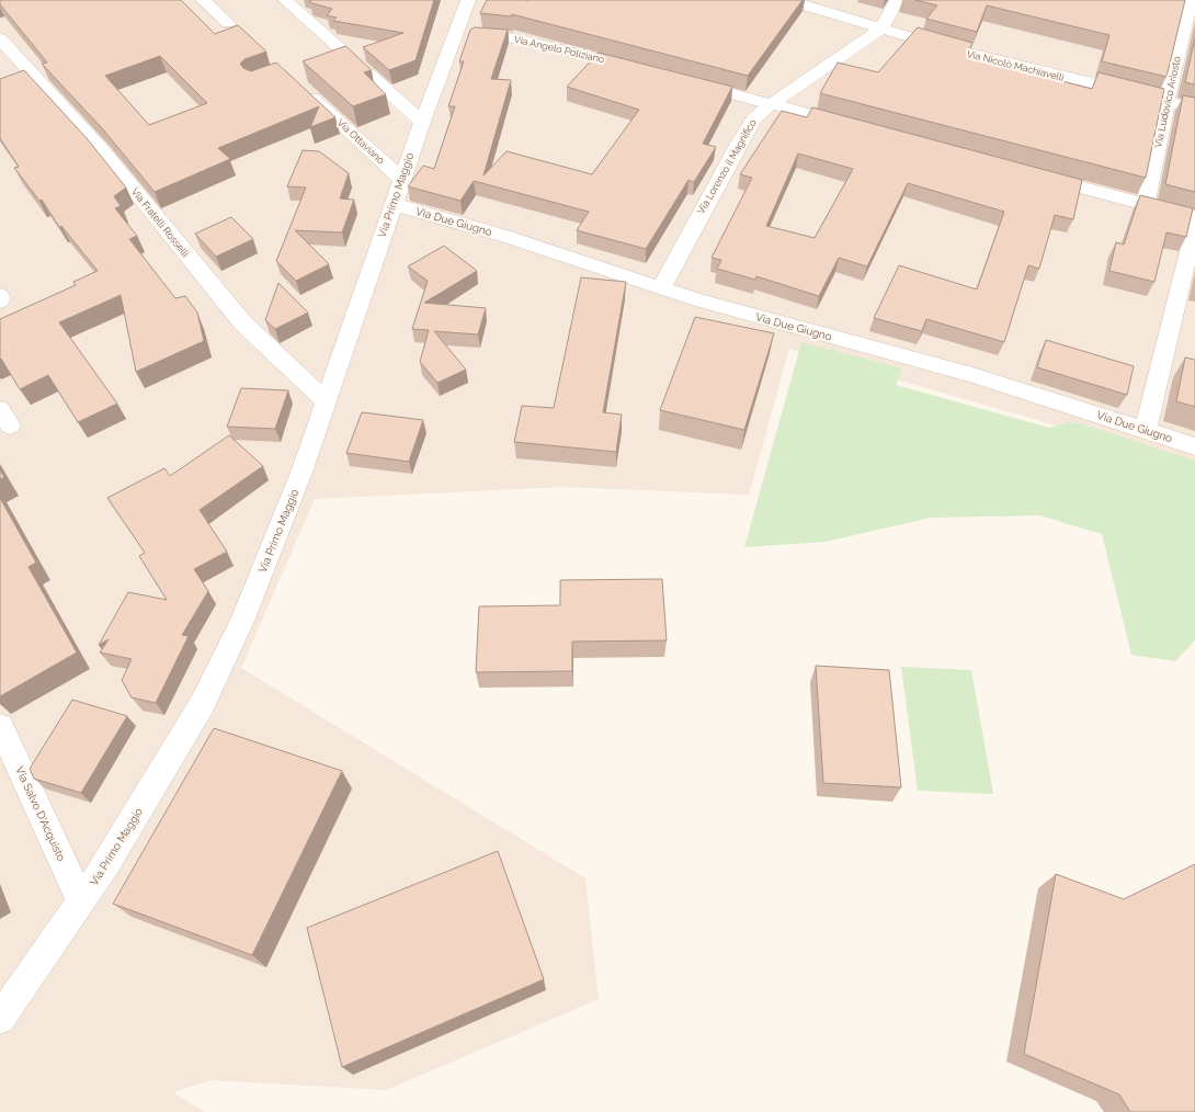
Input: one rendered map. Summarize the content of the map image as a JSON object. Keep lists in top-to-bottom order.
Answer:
{
  "streets": {
    "street": [
      "Via Angelo Poliziano",
      "Via Nicolò Machiavelli",
      "Via Ludovico Ariosto",
      "Via Ottaviano",
      "Via Lorenzo il Magnifico",
      "Via Primo Maggio",
      "Via Due Giugno",
      "Via Fratelli Rosselli",
      "Via Salvo D'Acquisto"
    ]
  },
  "crossings": [
    ["Via Angelo Poliziano", "Via Primo Maggio"],
    ["Via Nicolò Machiavelli", "Via Ludovico Ariosto"],
    ["Via Nicolò Machiavelli", "Via Lorenzo il Magnifico"],
    ["Via Ottaviano", "Via Primo Maggio"],
    ["Via Lorenzo il Magnifico", "Via Due Giugno"],
    ["Via Primo Maggio", "Via Due Giugno"],
    ["Via Primo Maggio", "Via Fratelli Rosselli"],
    ["Via Primo Maggio", "Via Salvo D'Acquisto"]
  ]
}
